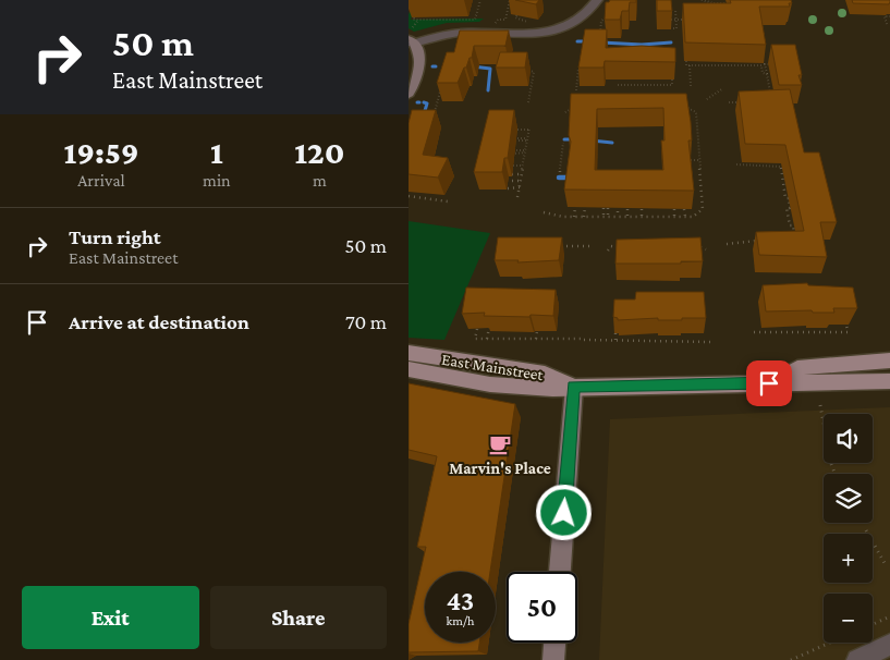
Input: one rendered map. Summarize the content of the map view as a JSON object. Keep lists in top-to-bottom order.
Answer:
{
  "streets": {
    "main road": ["East Mainstreet"]
  },
  "places": {
    "cafe": ["Marvin's Place"]
  },
  "page": {
    "turn": ["50 m", "East Mainstreet"],
    "eta": [
      "19:59",
      "Arrival",
      "1",
      "min",
      "120",
      "m"
    ],
    "list": [
      {
        "name": "Turn right",
        "note": "East Mainstreet",
        "value": "50 m"
      },
      {
        "name": "Arrive at destination",
        "value": "70 m"
      }
    ],
    "map_buttons": ["+", "−"],
    "speed": "43 km/h",
    "limit": "50",
    "buttons": ["Exit", "Share"]
  }
}
